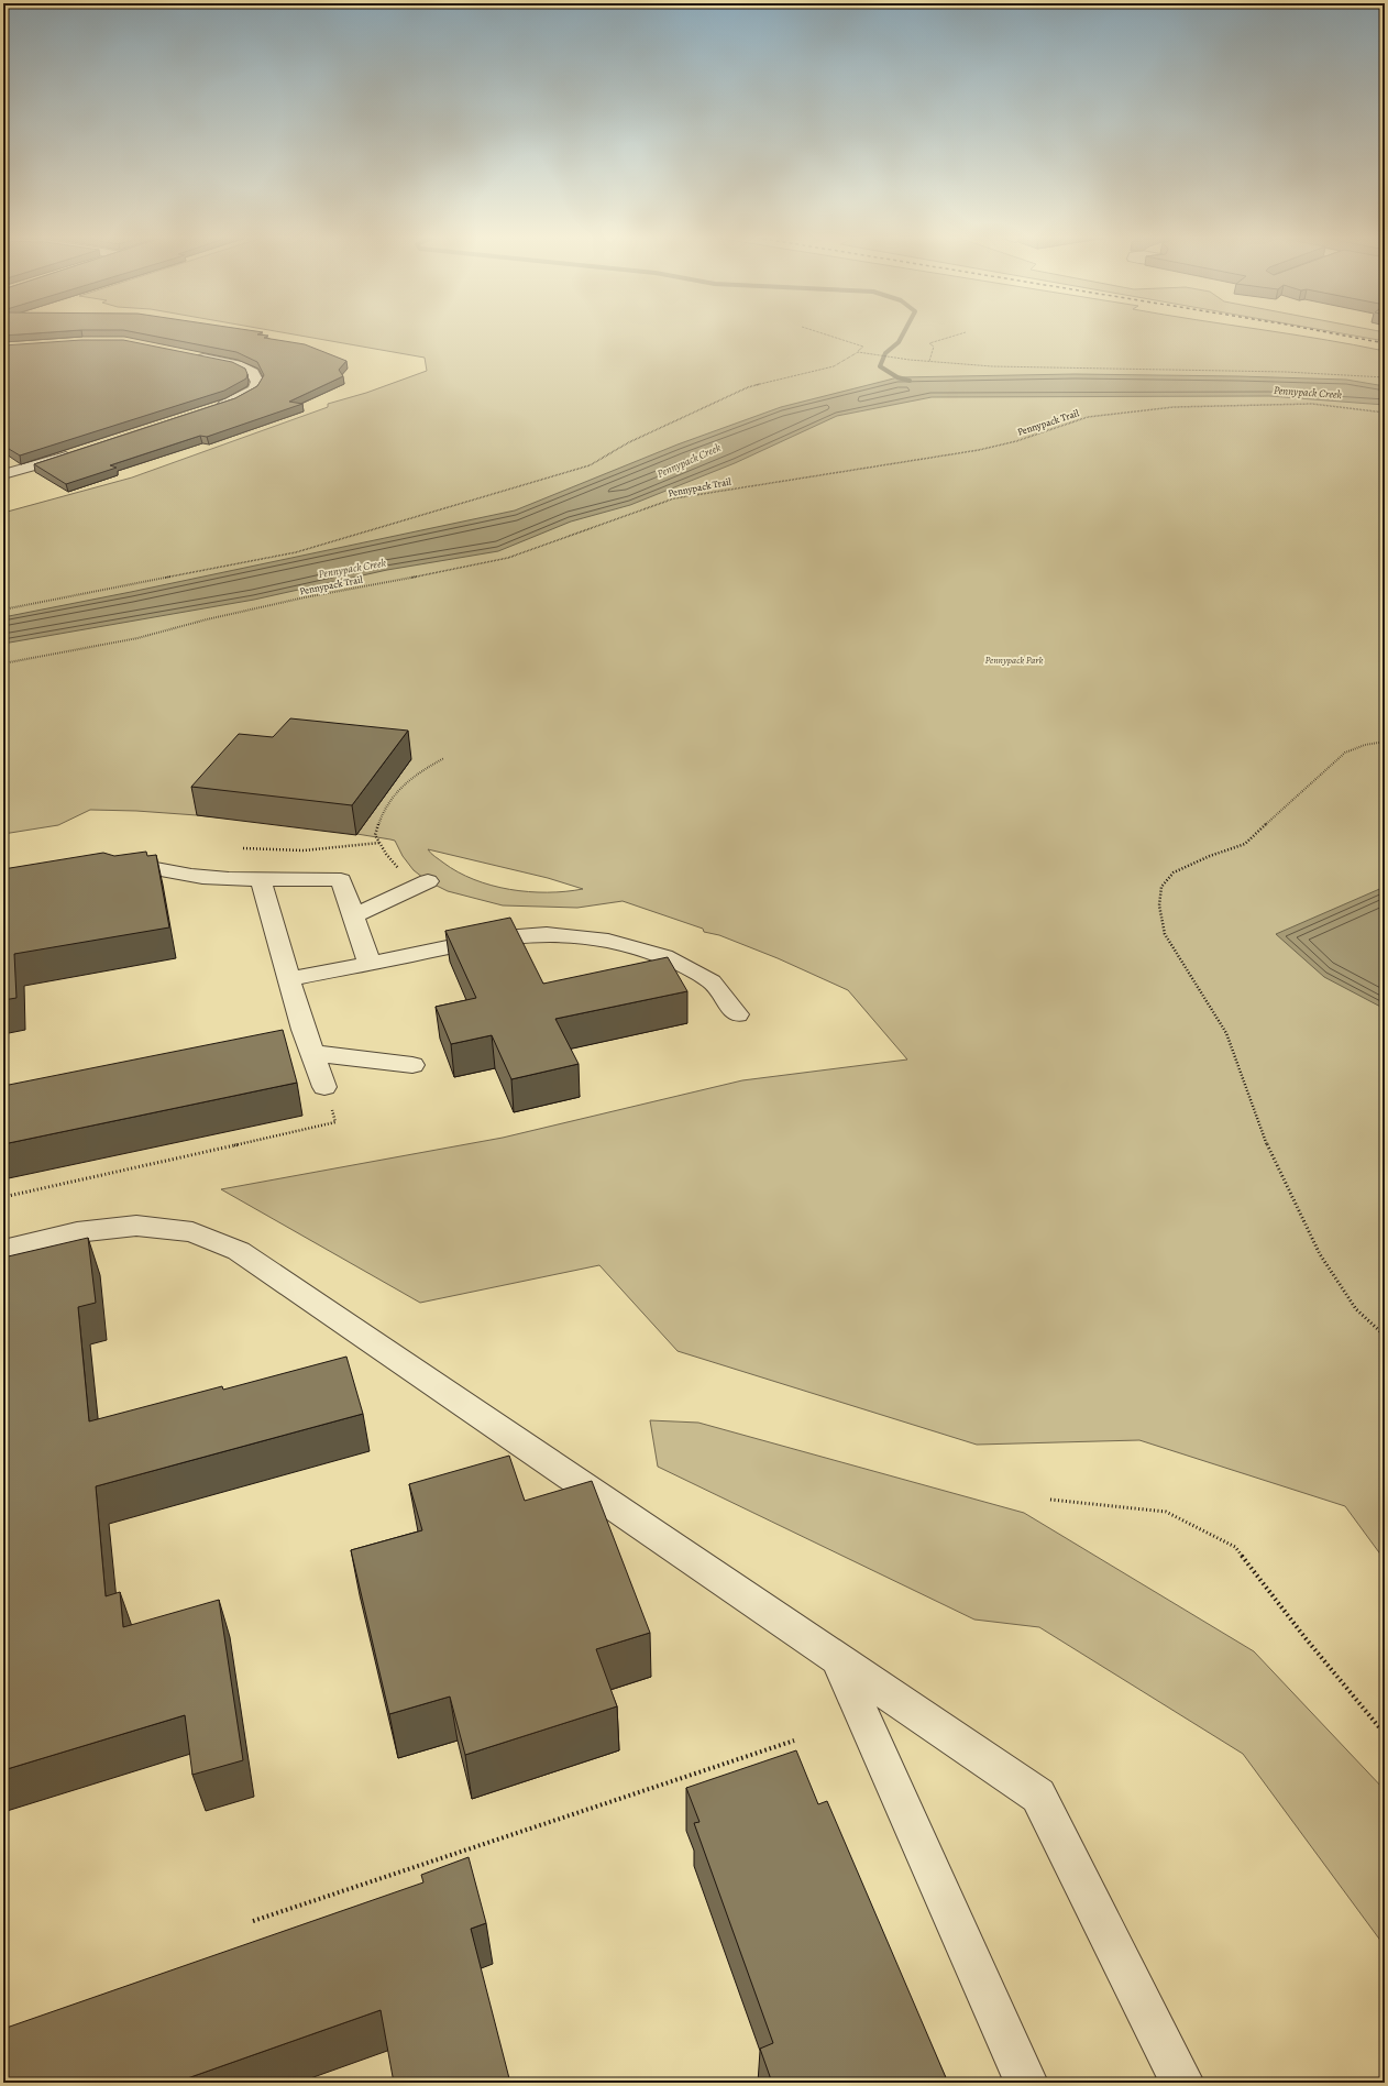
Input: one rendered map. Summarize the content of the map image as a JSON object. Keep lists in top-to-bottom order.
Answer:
{
  "streets": {
    "path": ["Pennypack Trail"]
  },
  "water": ["Pennypack Creek"],
  "parks": ["Pennypack Park"]
}
